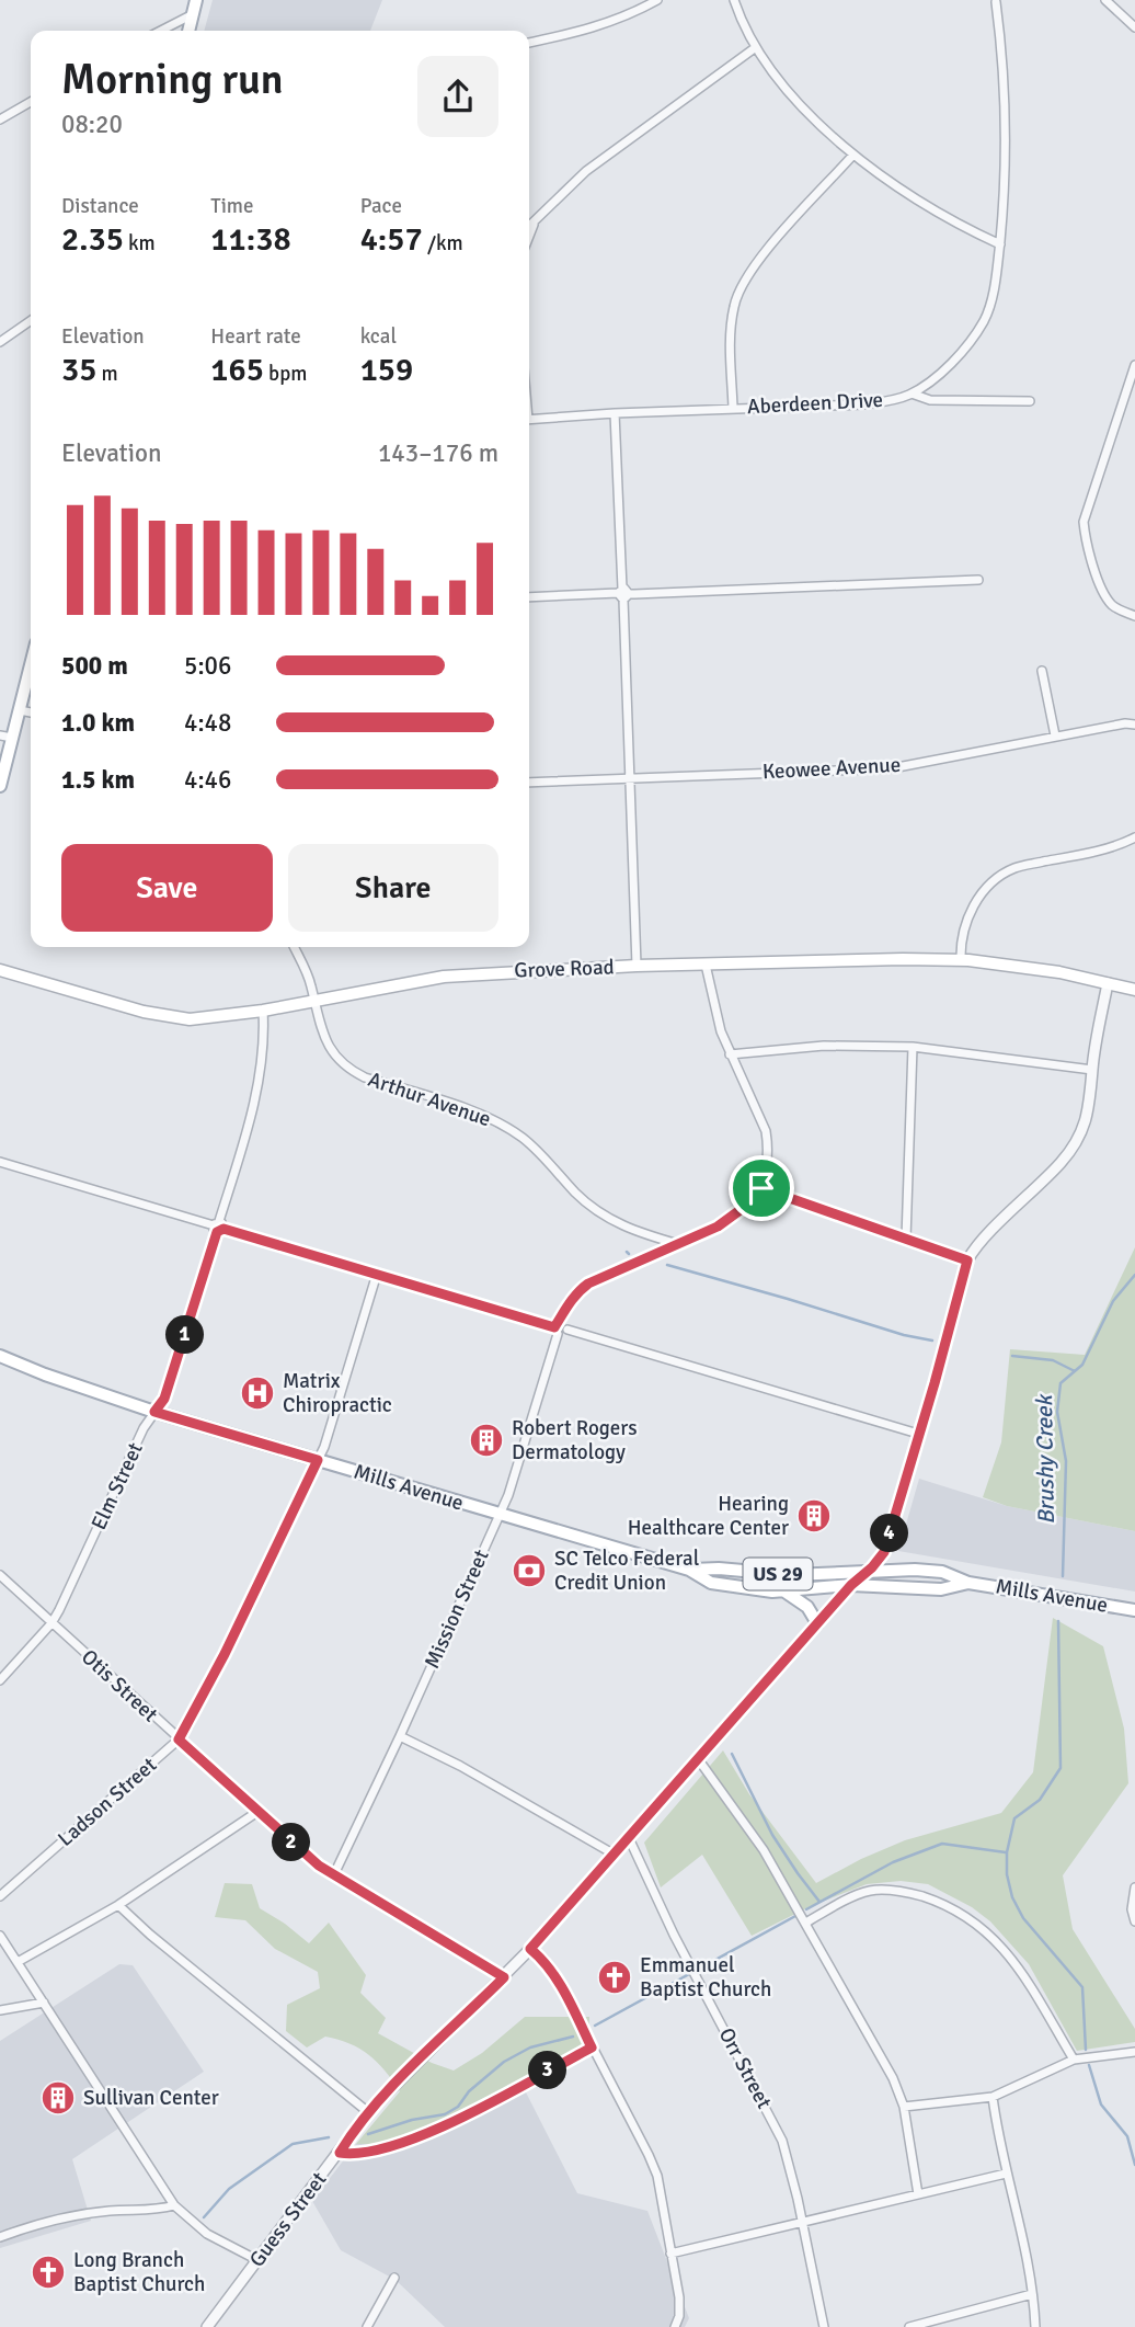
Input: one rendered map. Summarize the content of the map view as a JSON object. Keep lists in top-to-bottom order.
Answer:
{
  "streets": {
    "main road": ["Grove Road", "Mills Avenue", "US 29"],
    "street": [
      "Aberdeen Drive",
      "Keowee Avenue",
      "Arthur Avenue",
      "Elm Street",
      "Mission Street",
      "Otis Street",
      "Ladson Street",
      "Orr Street",
      "Guess Street"
    ]
  },
  "crossings": [
    ["Grove Road", "Arthur Avenue"],
    ["Grove Road", "Elm Street"],
    ["Arthur Avenue", "Mission Street"],
    ["Elm Street", "Mills Avenue"],
    ["Elm Street", "Otis Street"],
    ["Mills Avenue", "Mission Street"],
    ["Mills Avenue", "Ladson Street"],
    ["Mills Avenue", "Guess Street"],
    ["Mission Street", "Otis Street"],
    ["Otis Street", "Ladson Street"],
    ["Otis Street", "Guess Street"],
    ["Orr Street", "Guess Street"]
  ],
  "water": ["Brushy Creek"],
  "places": {
    "hospital": ["Matrix Chiropractic"],
    "building": ["Robert Rogers Dermatology", "Hearing Healthcare Center", "Sullivan Center"],
    "bank": ["SC Telco Federal Credit Union"],
    "church": ["Emmanuel Baptist Church", "Long Branch Baptist Church"]
  },
  "page": {
    "heading": ["Morning run", "08:20"],
    "stats": [
      ["Distance", "2.35 km"],
      ["Time", "11:38"],
      ["Pace", "4:57 /km"],
      ["Elevation", "35 m"],
      ["Heart rate", "165 bpm"],
      ["kcal", "159"]
    ],
    "chart": ["Elevation", "143–176 m"],
    "list": [
      {
        "name": "500 m",
        "note": "5:06"
      },
      {
        "name": "1.0 km",
        "note": "4:48"
      },
      {
        "name": "1.5 km",
        "note": "4:46"
      }
    ],
    "buttons": ["Save", "Share"],
    "pins": [
      "1",
      "4",
      "2",
      "3"
    ]
  }
}
